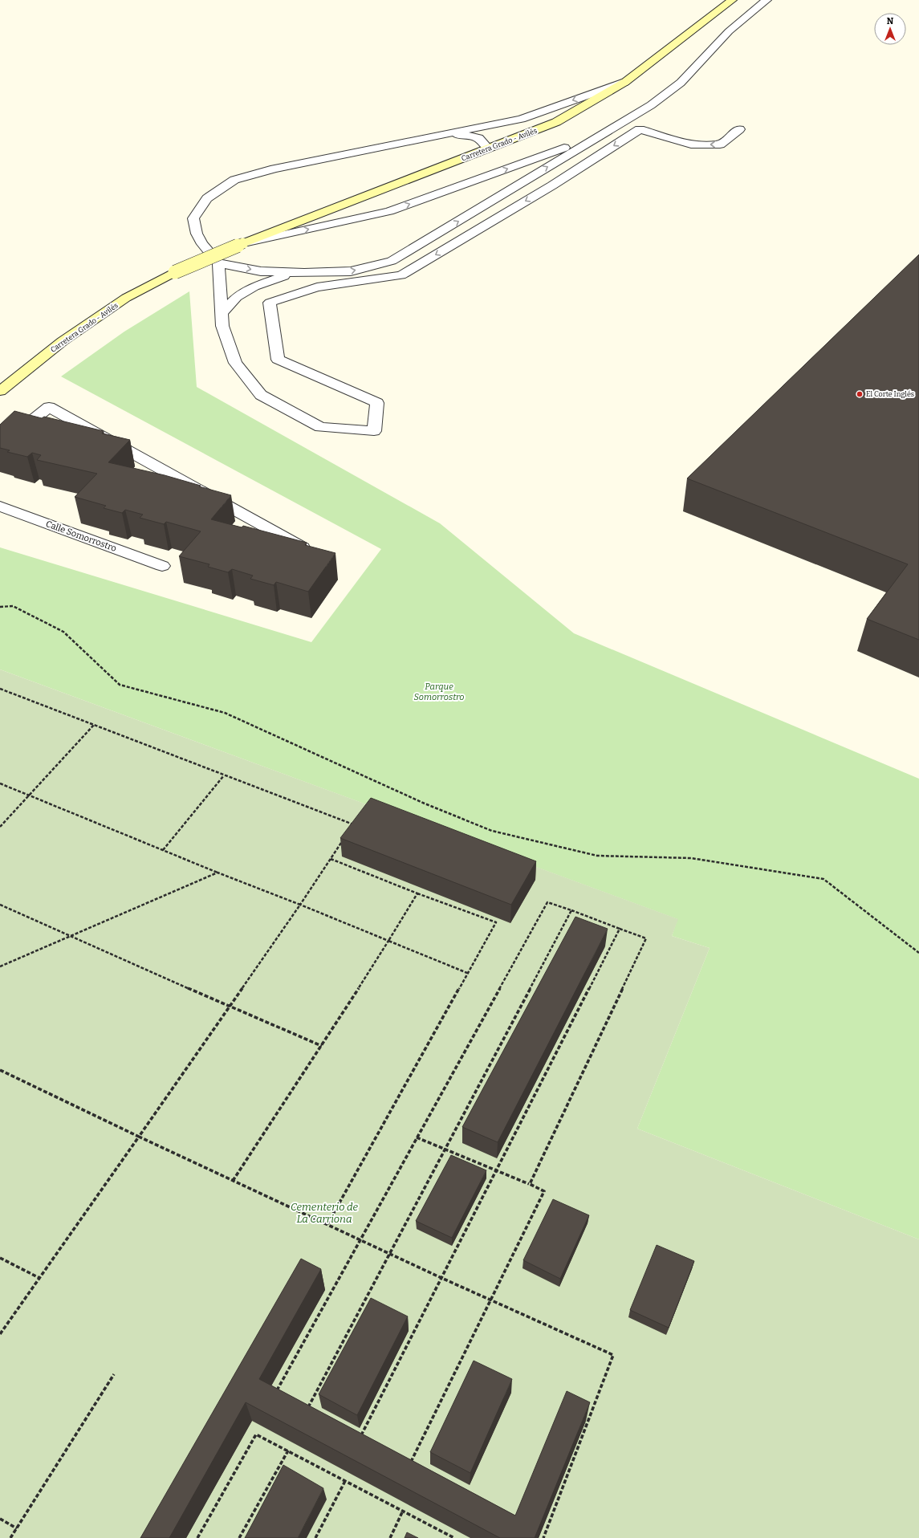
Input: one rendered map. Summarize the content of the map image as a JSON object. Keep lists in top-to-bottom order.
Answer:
{
  "streets": {
    "main road": ["Carretera Grado - Avilés"],
    "street": ["Calle Somorrostro"]
  },
  "parks": ["Parque Somorrostro", "Cementerio de La Carriona"],
  "places": ["El Corte Inglés"],
  "north": "top"
}
